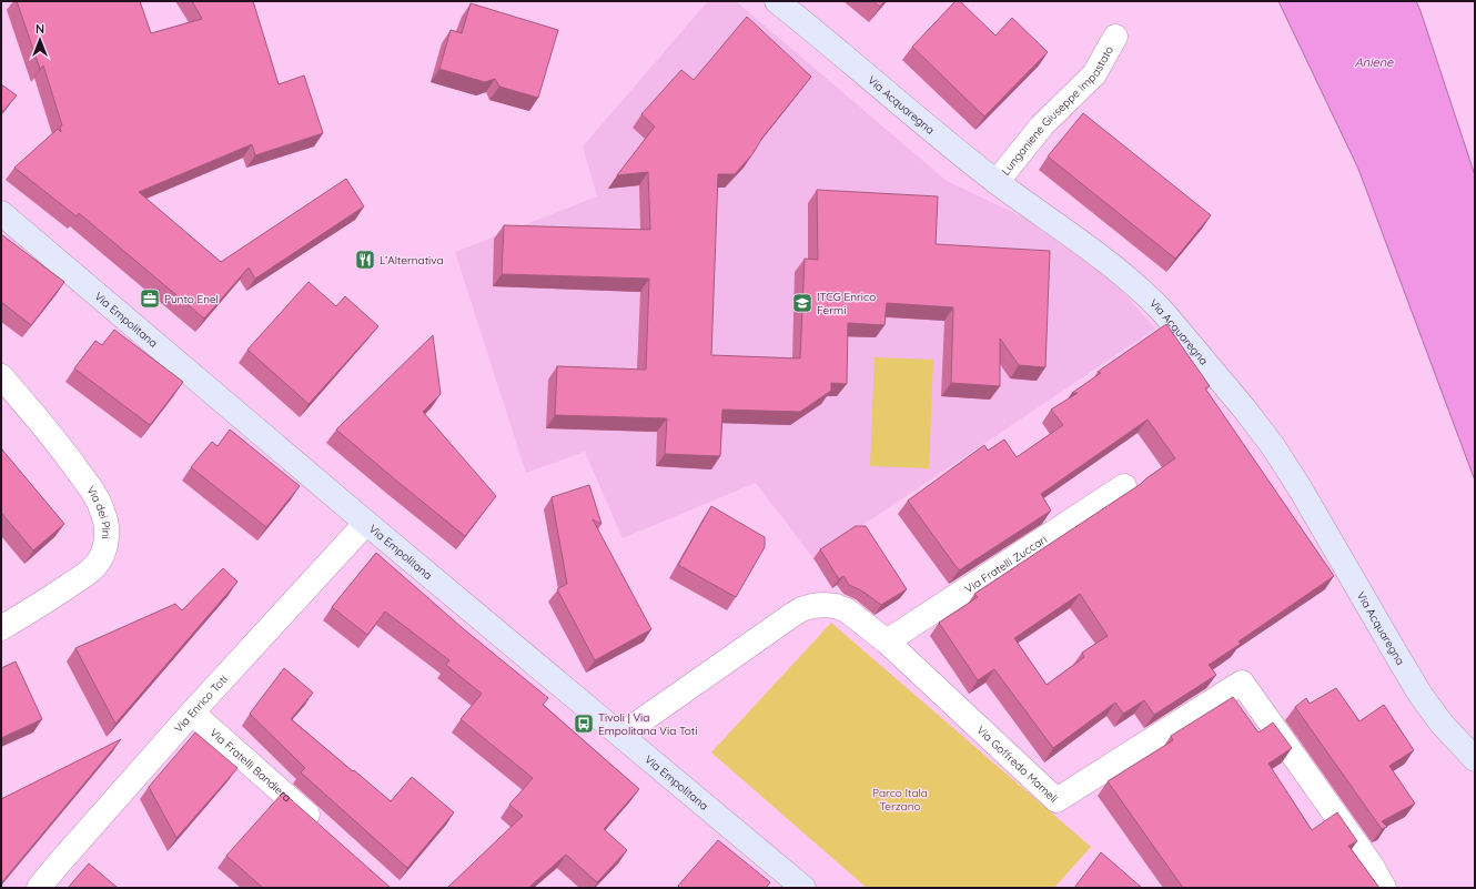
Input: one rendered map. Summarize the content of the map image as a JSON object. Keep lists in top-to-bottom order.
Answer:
{
  "streets": {
    "main road": ["Via Acquaregna", "Via Empolitana"],
    "street": [
      "Lunganiene Giuseppe Impastato",
      "Via dei Pini",
      "Via Fratelli Zuccari",
      "Via Enrico Toti",
      "Via Goffredo Mameli",
      "Via Fratelli Bandiera"
    ]
  },
  "crossings": [
    ["Via Acquaregna", "Lunganiene Giuseppe Impastato"],
    ["Via Empolitana", "Via Enrico Toti"],
    ["Via Empolitana", "Via Goffredo Mameli"],
    ["Via Fratelli Zuccari", "Via Goffredo Mameli"],
    ["Via Enrico Toti", "Via Fratelli Bandiera"]
  ],
  "water": ["Aniene"],
  "parks": ["Parco Itala Terzano"],
  "places": {
    "restaurant": ["L’Alternativa"],
    "office": ["Punto Enel"],
    "school or university": ["ITCG Enrico Fermi"],
    "bus stop": ["Tivoli | Via Empolitana Via Toti"]
  },
  "north": "top"
}
